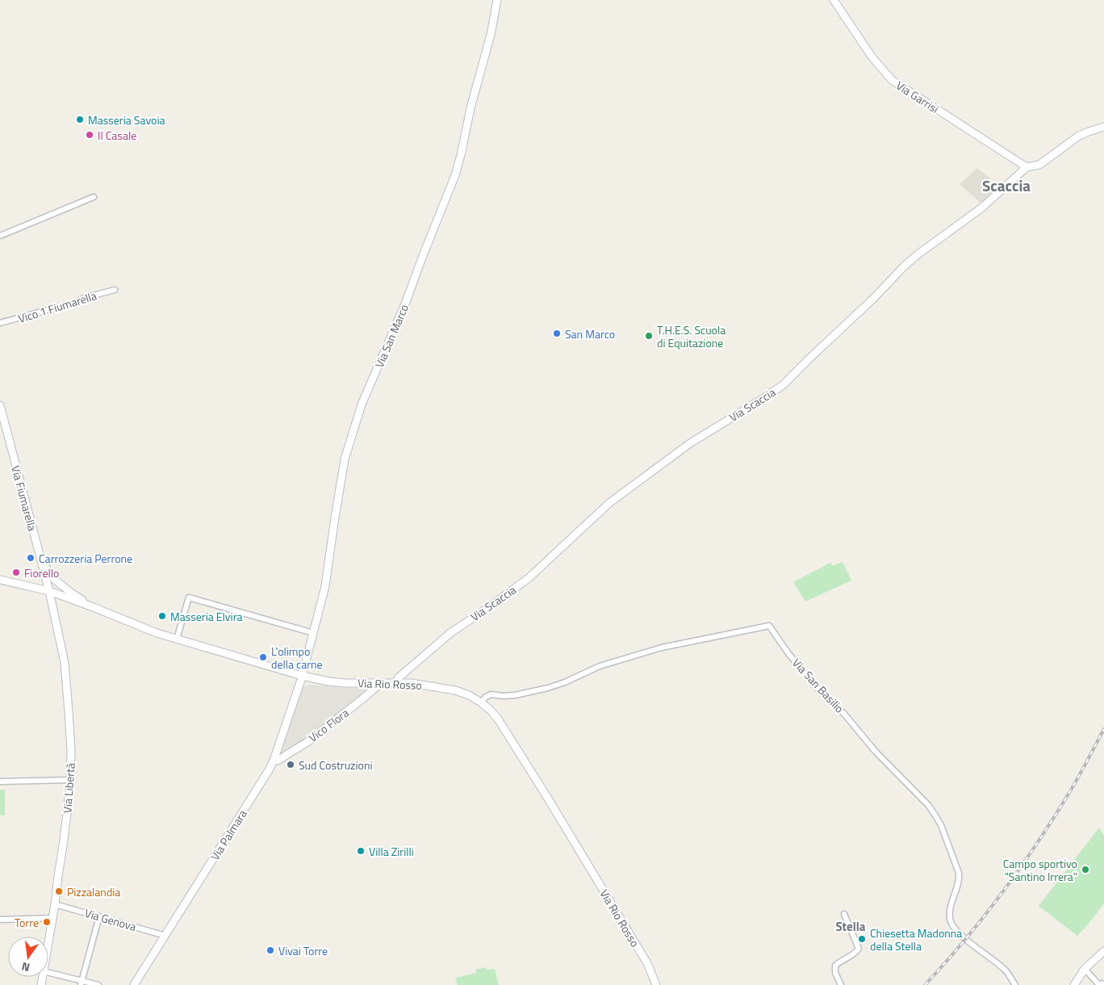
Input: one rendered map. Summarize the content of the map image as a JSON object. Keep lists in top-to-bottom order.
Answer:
{
  "streets": {
    "street": [
      "Via Garrisi",
      "Vico 1 Fiumarella",
      "Via San Marco",
      "Via Scaccia",
      "Via Fiumarella",
      "Via Rio Rosso",
      "Via San Basilio",
      "Vico Flora",
      "Via Libertà",
      "Via Palmara",
      "Via Genova"
    ]
  },
  "crossings": [
    ["Via Garrisi", "Via Scaccia"],
    ["Via San Marco", "Via Rio Rosso"],
    ["Via San Marco", "Via Palmara"],
    ["Via Scaccia", "Via Rio Rosso"],
    ["Via Fiumarella", "Via Libertà"],
    ["Via Rio Rosso", "Via San Basilio"],
    ["Via Rio Rosso", "Vico Flora"],
    ["Via Rio Rosso", "Via Palmara"],
    ["Vico Flora", "Via Palmara"],
    ["Via Libertà", "Via Genova"],
    ["Via Palmara", "Via Genova"]
  ],
  "districts": ["Scaccia", "Stella"],
  "places": [
    "Masseria Savoia",
    "Il Casale",
    "San Marco",
    "T.H.E.S. Scuola di Equitazione",
    "Carrozzeria Perrone",
    "Fiorello",
    "Masseria Elvira",
    "L'olimpo della carne",
    "Sud Costruzioni",
    "Villa Zirilli",
    "Campo sportivo \"Santino Irrera\"",
    "Pizzalandia",
    "Torre",
    "Chiesetta Madonna della Stella",
    "Vivai Torre"
  ],
  "north": "bottom"
}
